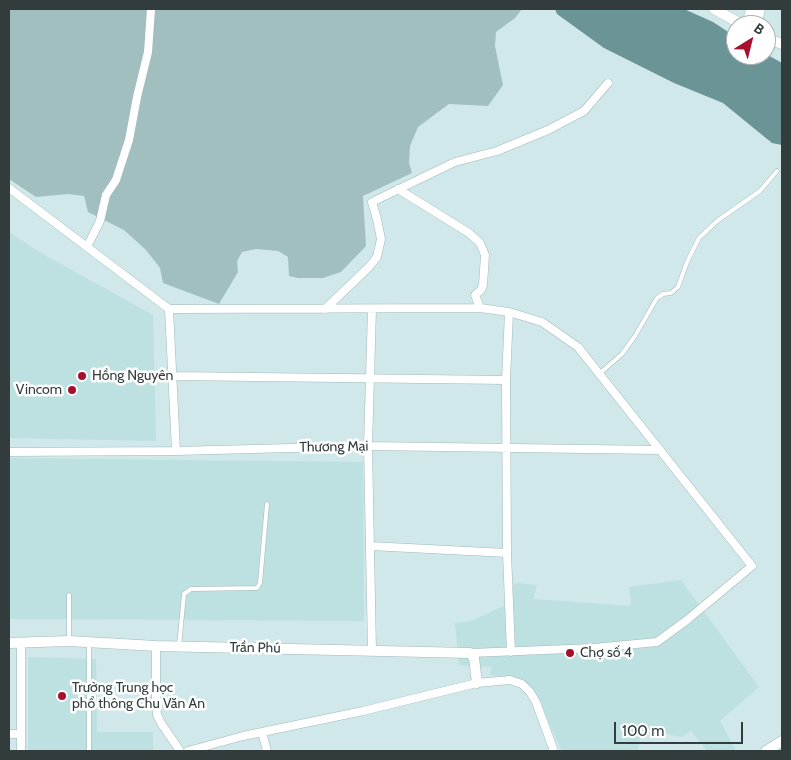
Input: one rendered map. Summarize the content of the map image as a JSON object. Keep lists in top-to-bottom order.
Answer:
{
  "streets": {
    "street": ["Thương Mại", "Trần Phú"]
  },
  "places": [
    "Hồng Nguyên",
    "Vincom",
    "Chợ số 4",
    "Trường Trung học phổ thông Chu Văn An"
  ],
  "scale_bar": "100 m",
  "north": "top right"
}
